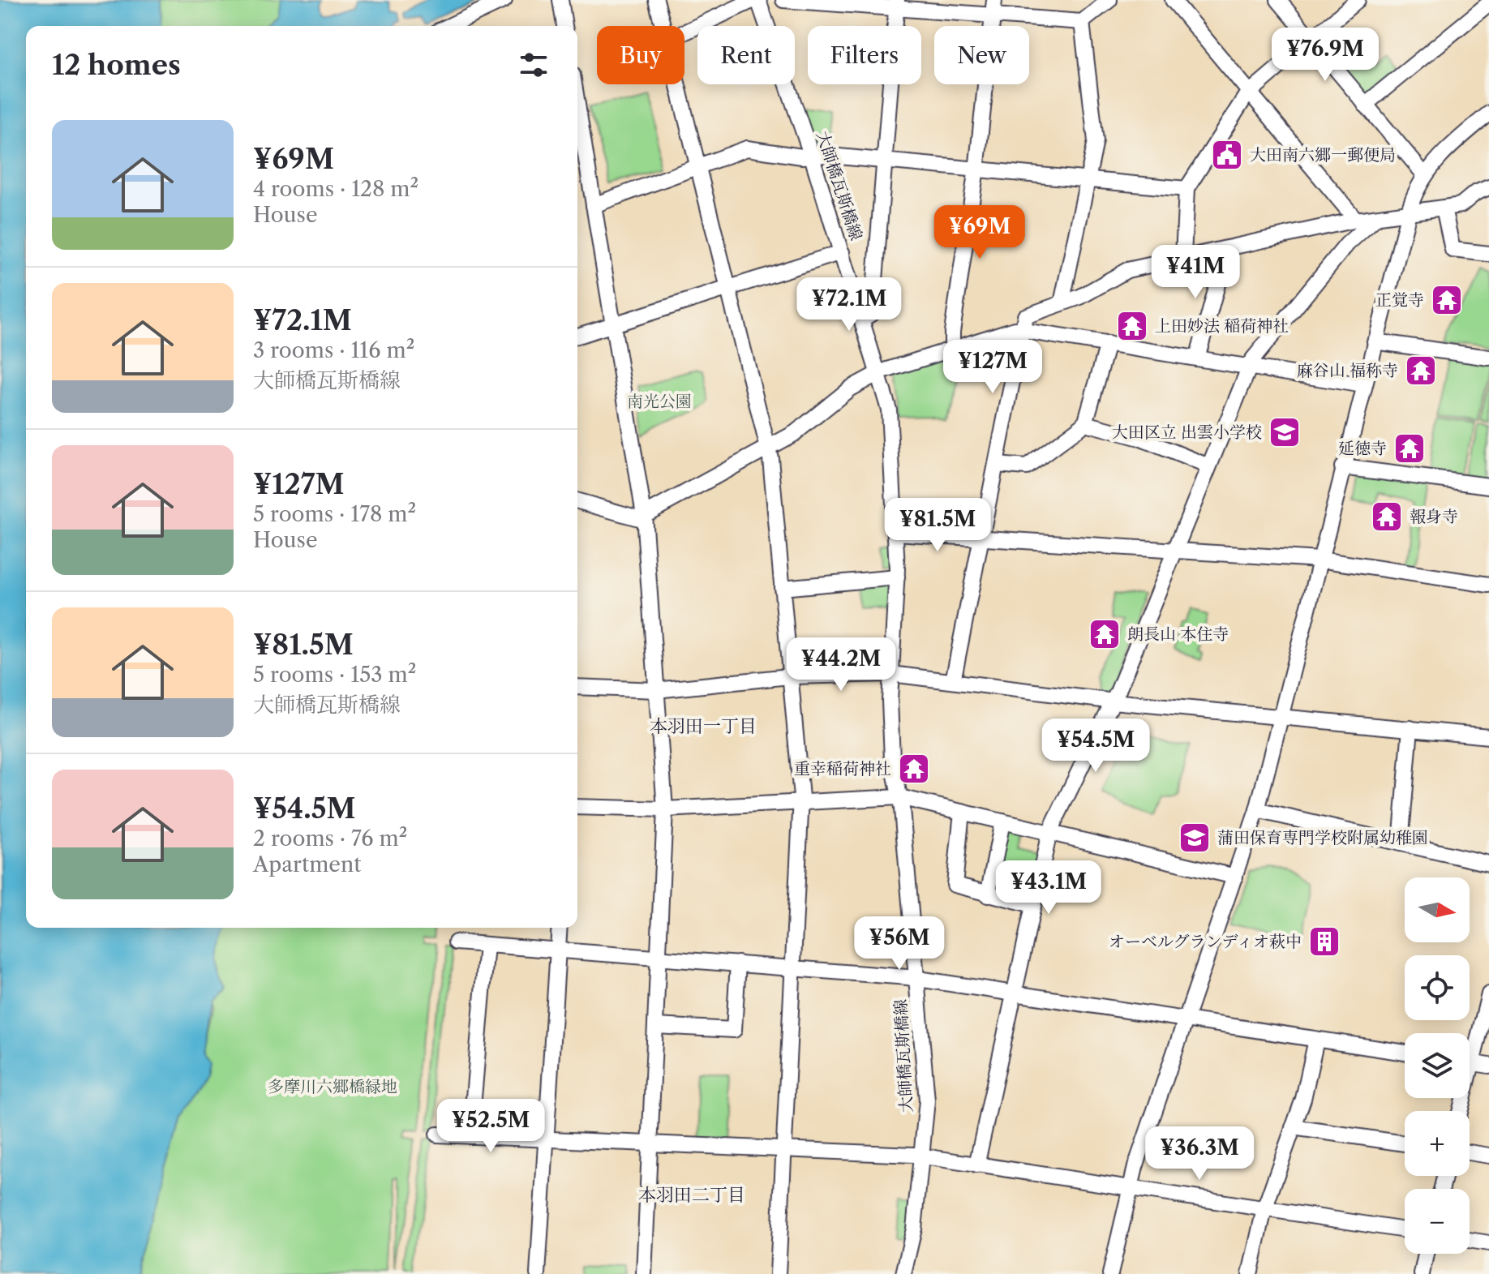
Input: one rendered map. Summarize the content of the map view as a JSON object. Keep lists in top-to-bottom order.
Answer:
{
  "streets": {
    "street": ["大師橋瓦斯橋線"]
  },
  "districts": ["本羽田一丁目", "本羽田二丁目"],
  "parks": ["南光公園", "多摩川六郷橋緑地"],
  "places": {
    "public building": ["大田南六郷一郵便局"],
    "temple": [
      "正覚寺",
      "上田妙法 稲荷神社",
      "麻谷山 福称寺",
      "延徳寺",
      "報身寺",
      "朗長山 本住寺",
      "重幸稲荷神社"
    ],
    "school or university": ["大田区立 出雲小学校", "蒲田保育専門学校附属幼稚園"],
    "building": ["オーベルグランディオ萩中"]
  },
  "north": "right",
  "page": {
    "chip": [
      "Buy",
      "Rent",
      "Filters",
      "New"
    ],
    "heading": "12 homes",
    "price": [
      "¥76.9M",
      "¥69M",
      "¥41M",
      "¥72.1M",
      "¥127M",
      "¥81.5M",
      "¥44.2M",
      "¥54.5M",
      "¥43.1M",
      "¥56M",
      "¥52.5M",
      "¥36.3M"
    ],
    "list": [
      {
        "name": "¥69M",
        "note": "4 rooms · 128 m² · House"
      },
      {
        "name": "¥72.1M",
        "note": "3 rooms · 116 m² · 大師橋瓦斯橋線"
      },
      {
        "name": "¥127M",
        "note": "5 rooms · 178 m² · House"
      },
      {
        "name": "¥81.5M",
        "note": "5 rooms · 153 m² · 大師橋瓦斯橋線"
      },
      {
        "name": "¥54.5M",
        "note": "2 rooms · 76 m² · Apartment"
      }
    ],
    "map_buttons": ["+", "−"]
  }
}
